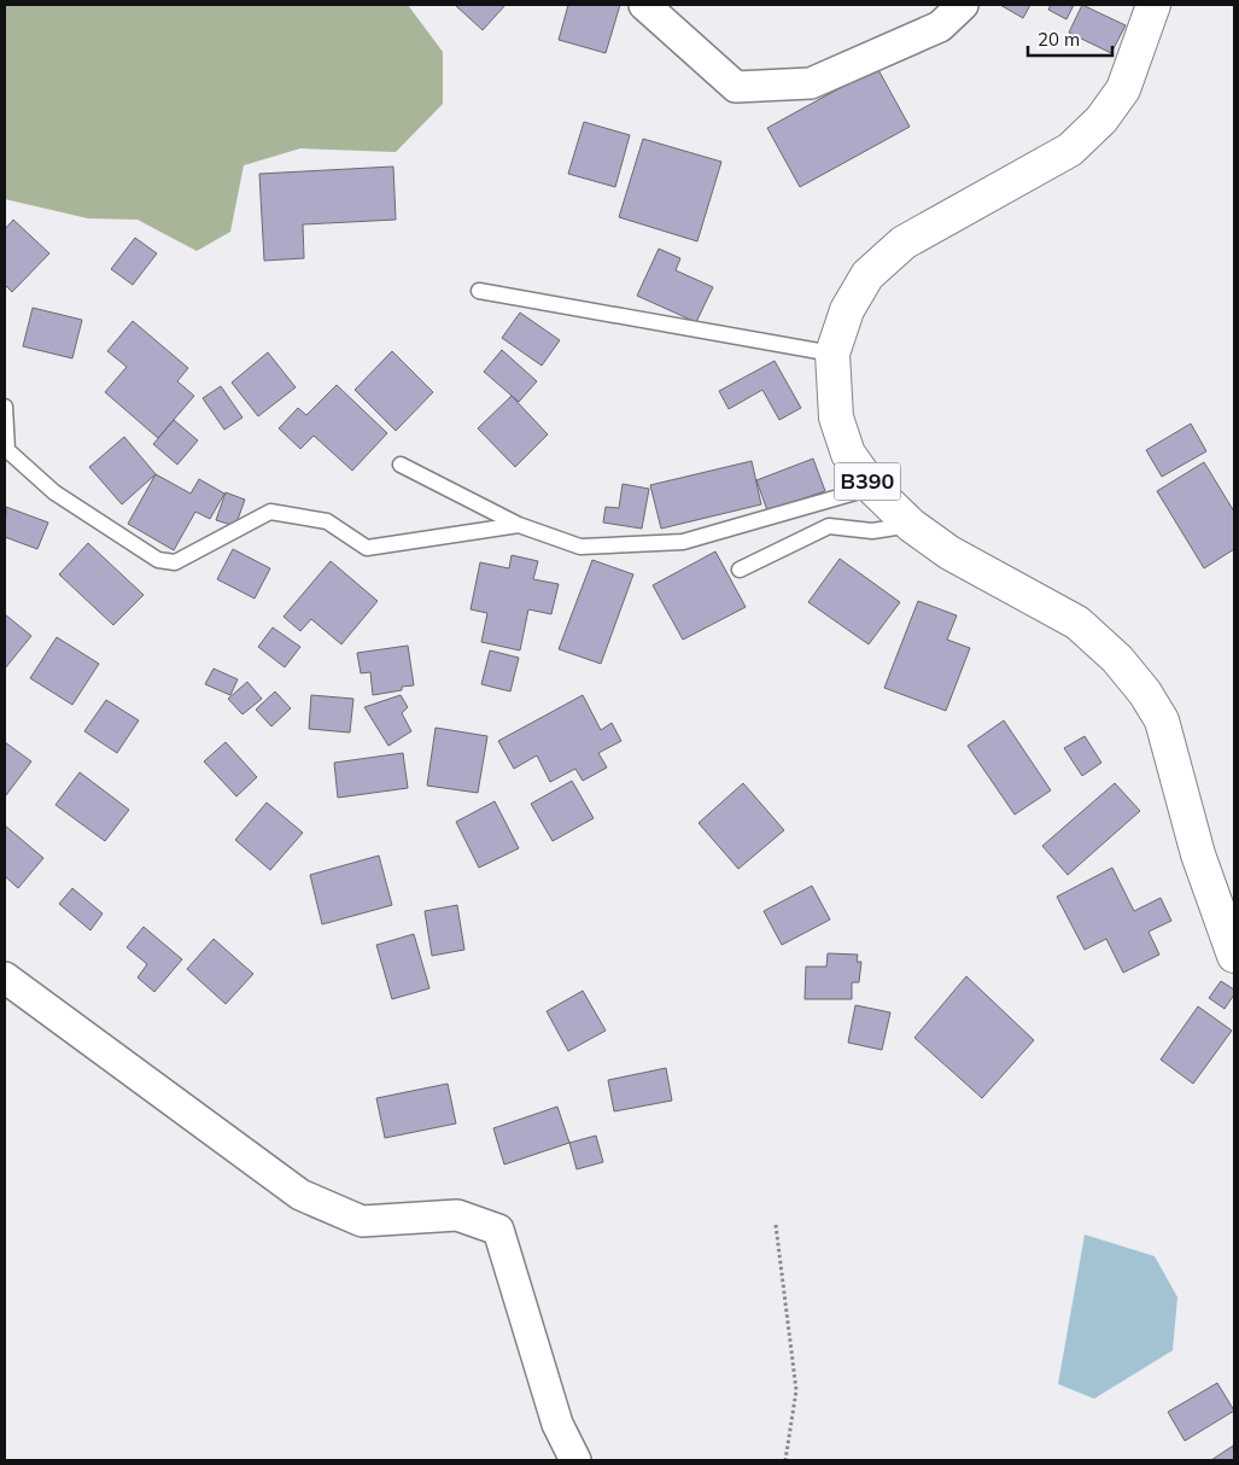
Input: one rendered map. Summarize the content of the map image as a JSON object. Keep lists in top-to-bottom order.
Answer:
{
  "streets": {
    "main road": ["B390"]
  },
  "scale_bar": "20 m"
}
